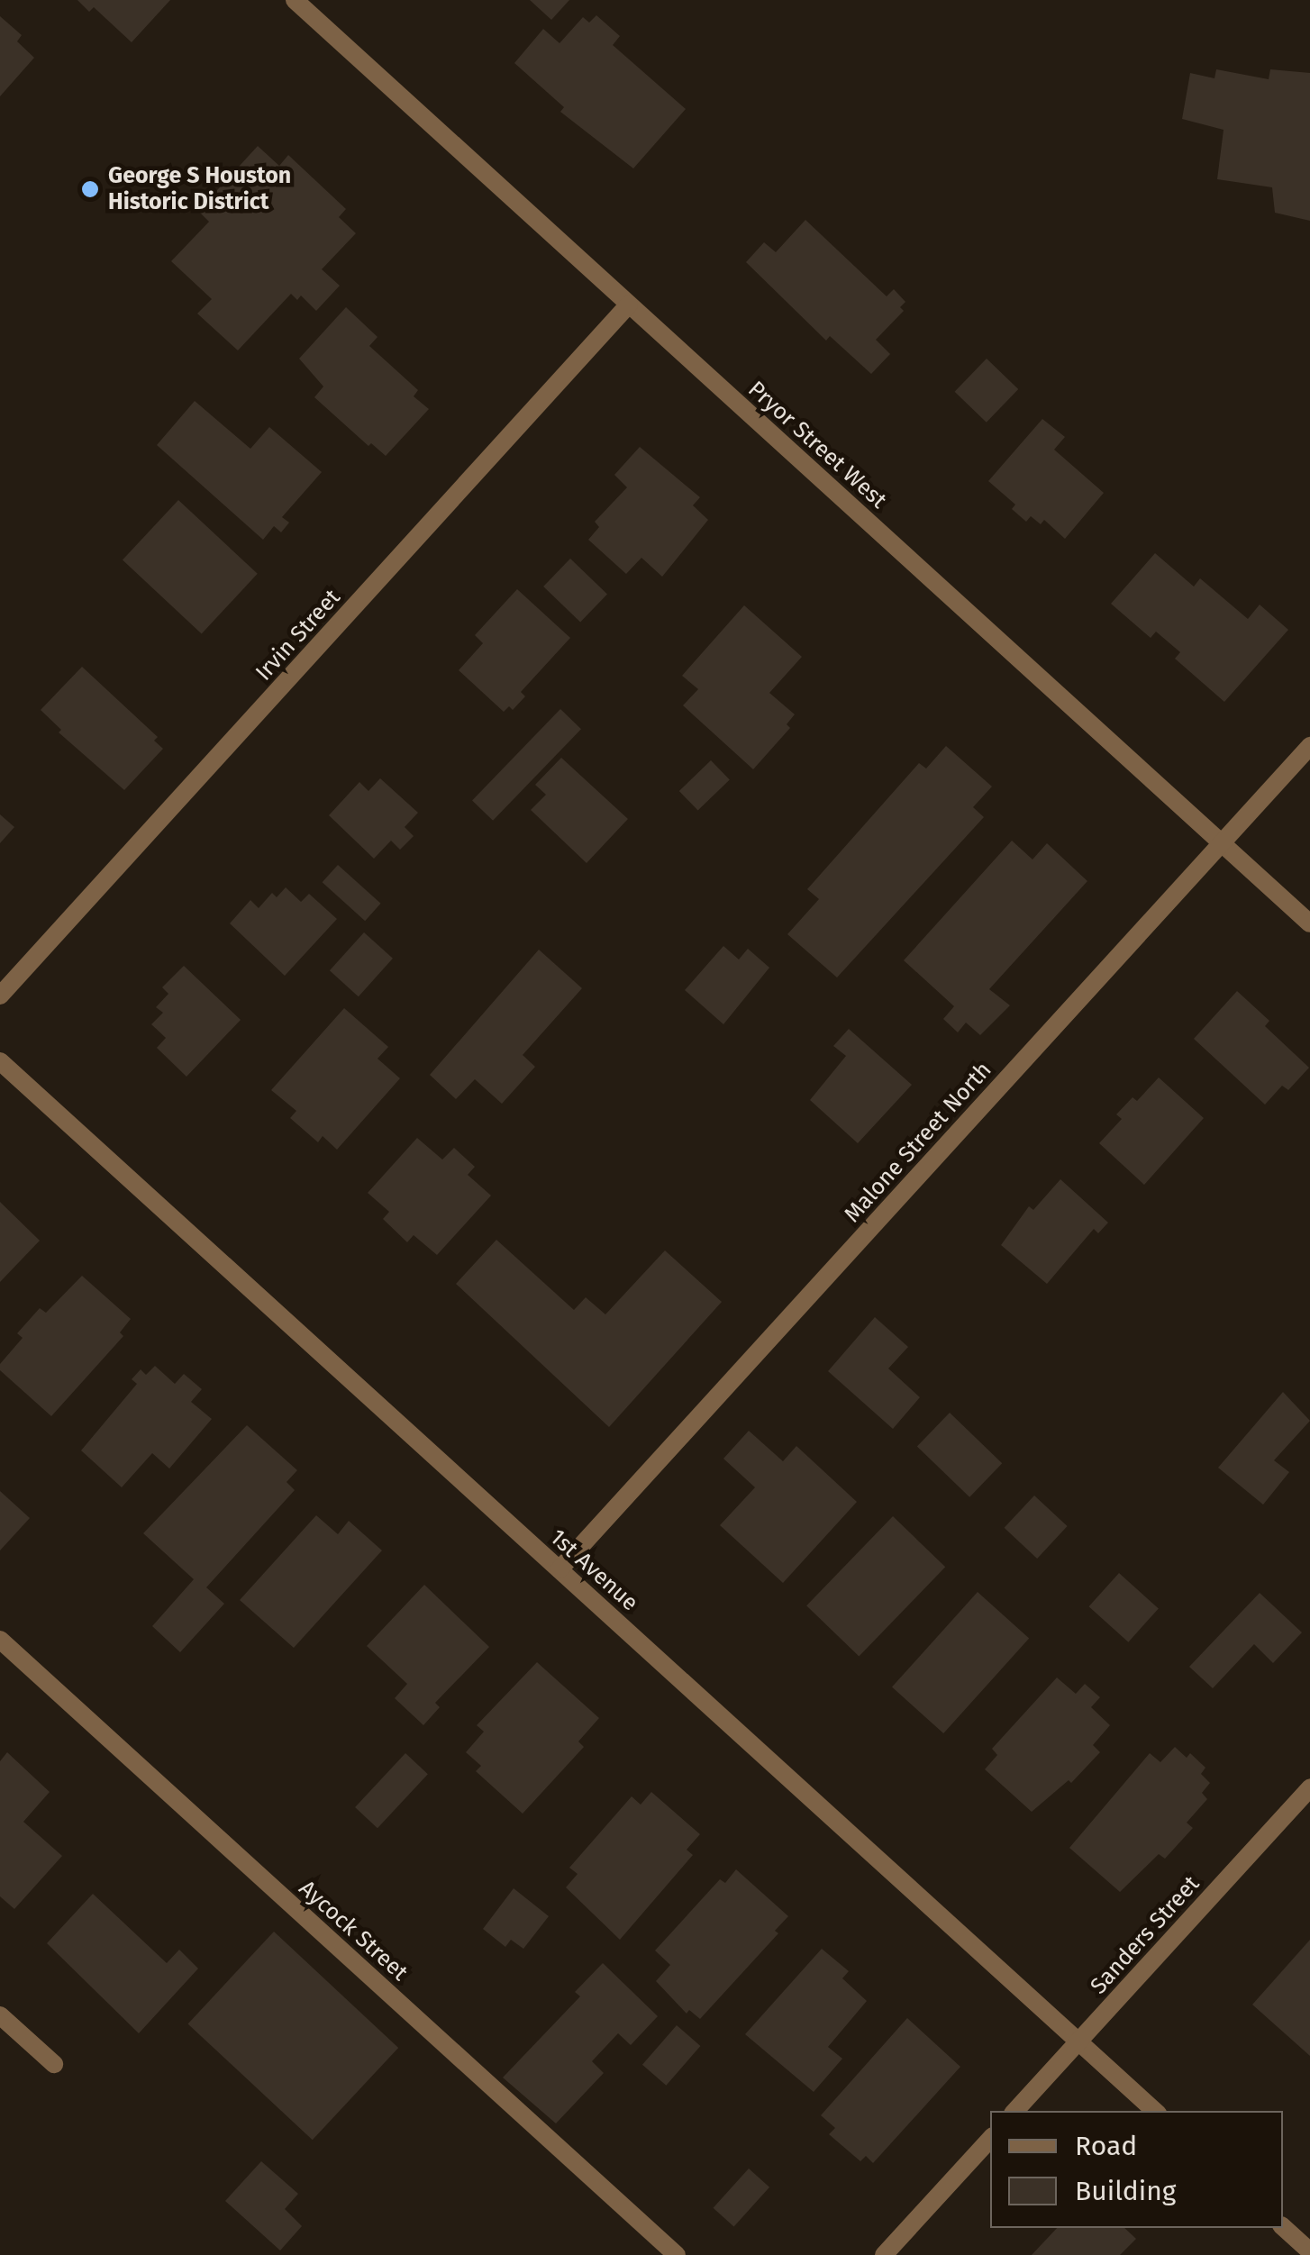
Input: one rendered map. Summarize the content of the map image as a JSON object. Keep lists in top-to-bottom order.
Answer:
{
  "streets": {
    "street": [
      "Pryor Street West",
      "Irvin Street",
      "Malone Street North",
      "1st Avenue",
      "Aycock Street",
      "Sanders Street"
    ]
  },
  "crossings": [
    ["Pryor Street West", "Irvin Street"],
    ["Pryor Street West", "Malone Street North"],
    ["Malone Street North", "1st Avenue"],
    ["1st Avenue", "Sanders Street"]
  ],
  "places": ["George S Houston Historic District"],
  "legend": ["Road", "Building"]
}
